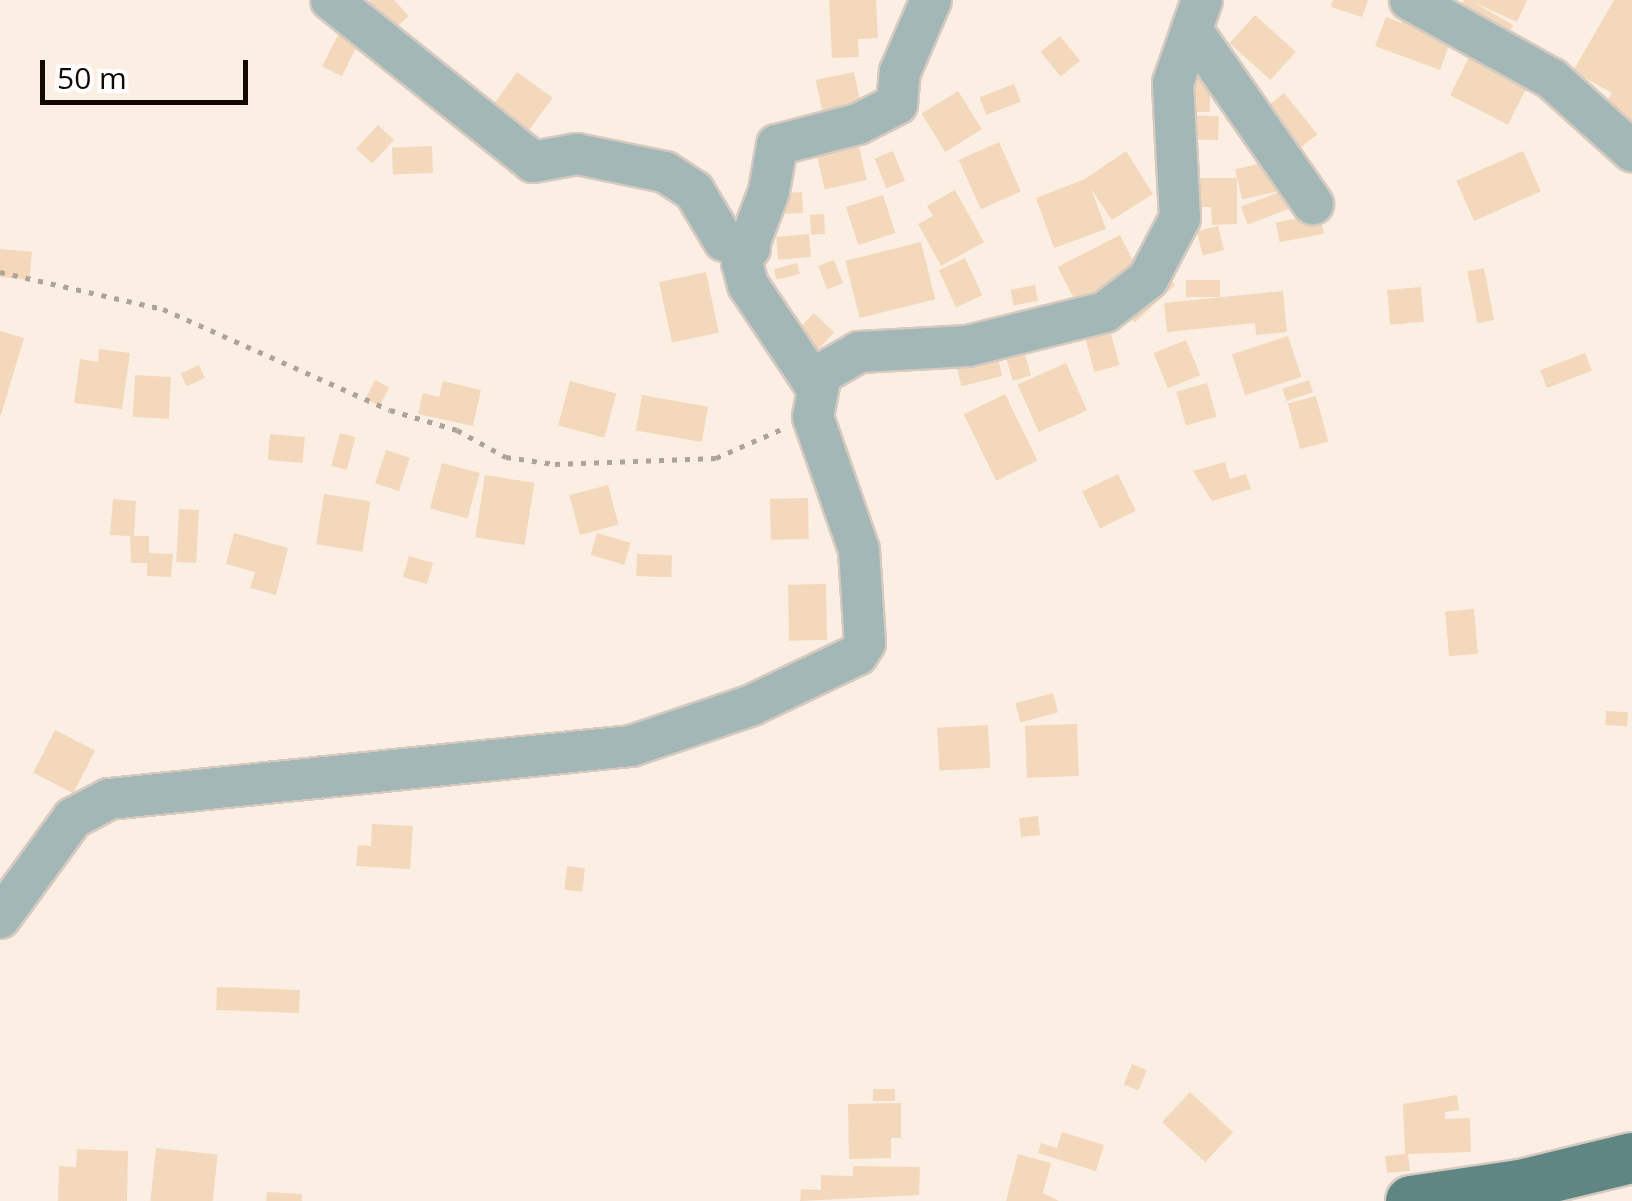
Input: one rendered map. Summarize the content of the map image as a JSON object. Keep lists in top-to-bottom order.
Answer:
{
  "scale_bar": "50 m"
}
